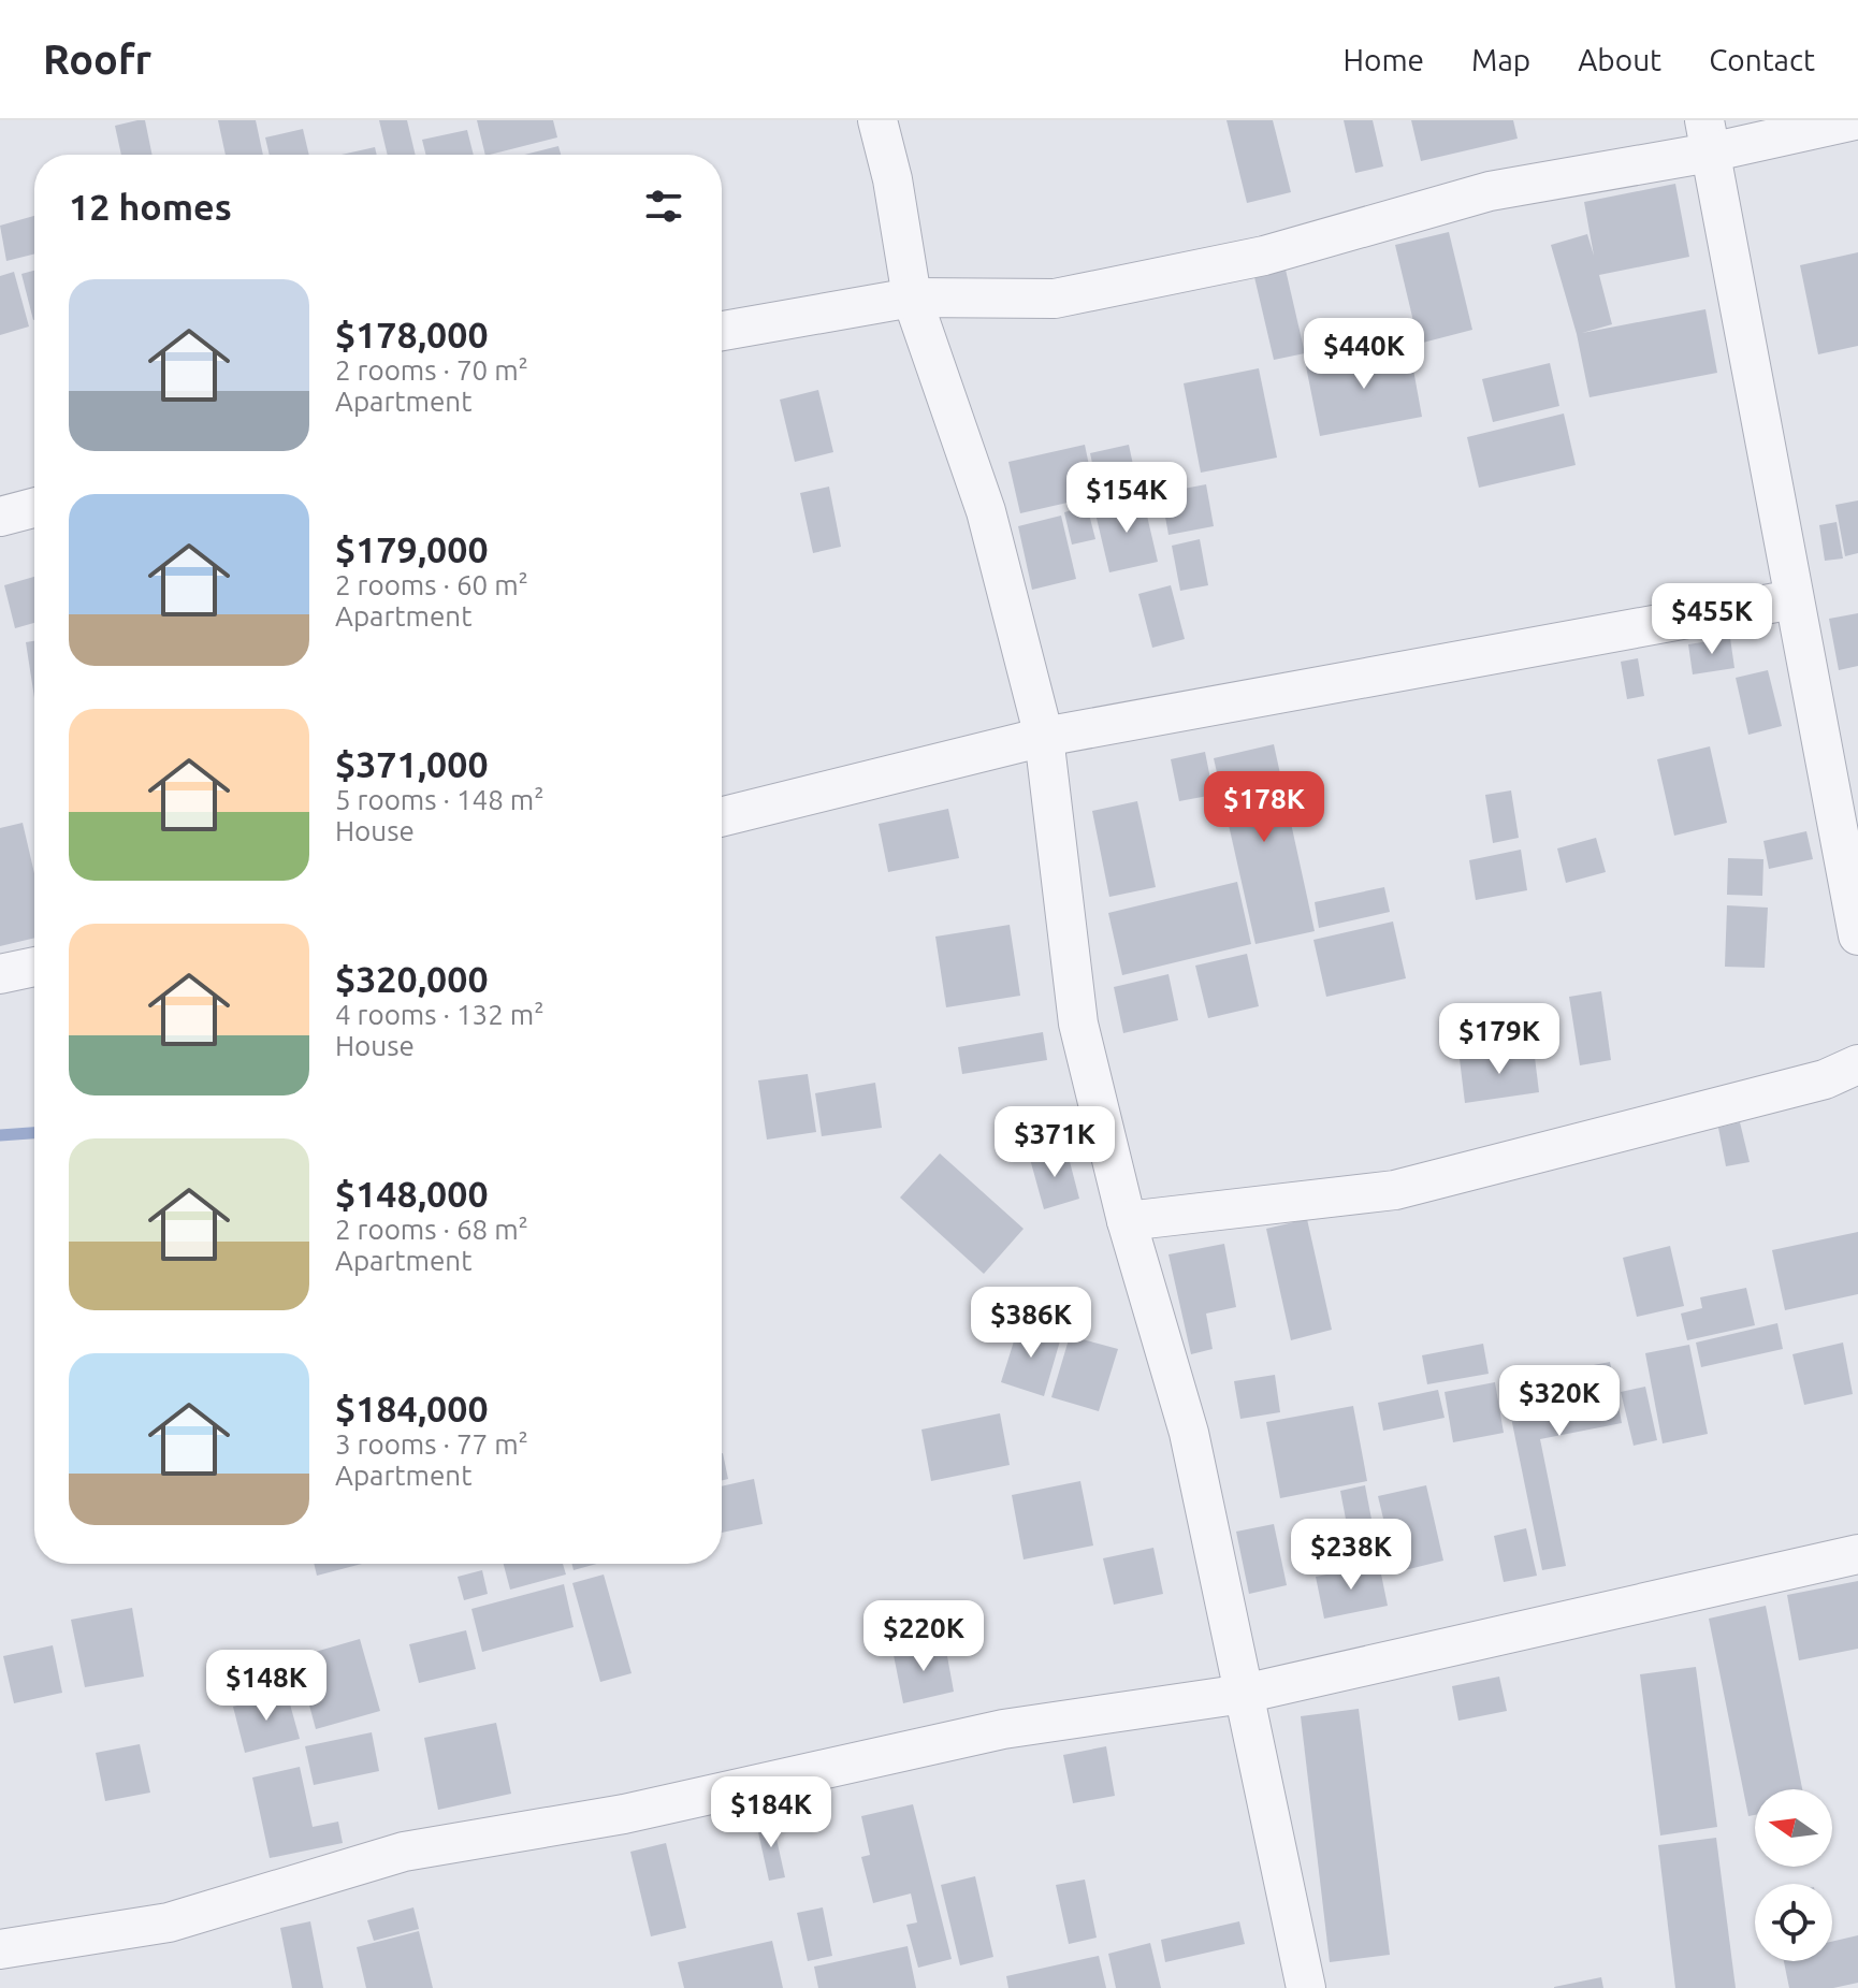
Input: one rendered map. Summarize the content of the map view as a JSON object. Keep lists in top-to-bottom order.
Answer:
{
  "north": "left",
  "page": {
    "header": "Roofr",
    "nav": [
      "Home",
      "Map",
      "About",
      "Contact"
    ],
    "heading": "12 homes",
    "list": [
      {
        "name": "$178,000",
        "note": "2 rooms · 70 m² · Apartment"
      },
      {
        "name": "$179,000",
        "note": "2 rooms · 60 m² · Apartment"
      },
      {
        "name": "$371,000",
        "note": "5 rooms · 148 m² · House"
      },
      {
        "name": "$320,000",
        "note": "4 rooms · 132 m² · House"
      },
      {
        "name": "$148,000",
        "note": "2 rooms · 68 m² · Apartment"
      },
      {
        "name": "$184,000",
        "note": "3 rooms · 77 m² · Apartment"
      }
    ],
    "price": [
      "$440K",
      "$154K",
      "$455K",
      "$178K",
      "$179K",
      "$371K",
      "$386K",
      "$320K",
      "$238K",
      "$220K",
      "$148K",
      "$184K"
    ]
  }
}
